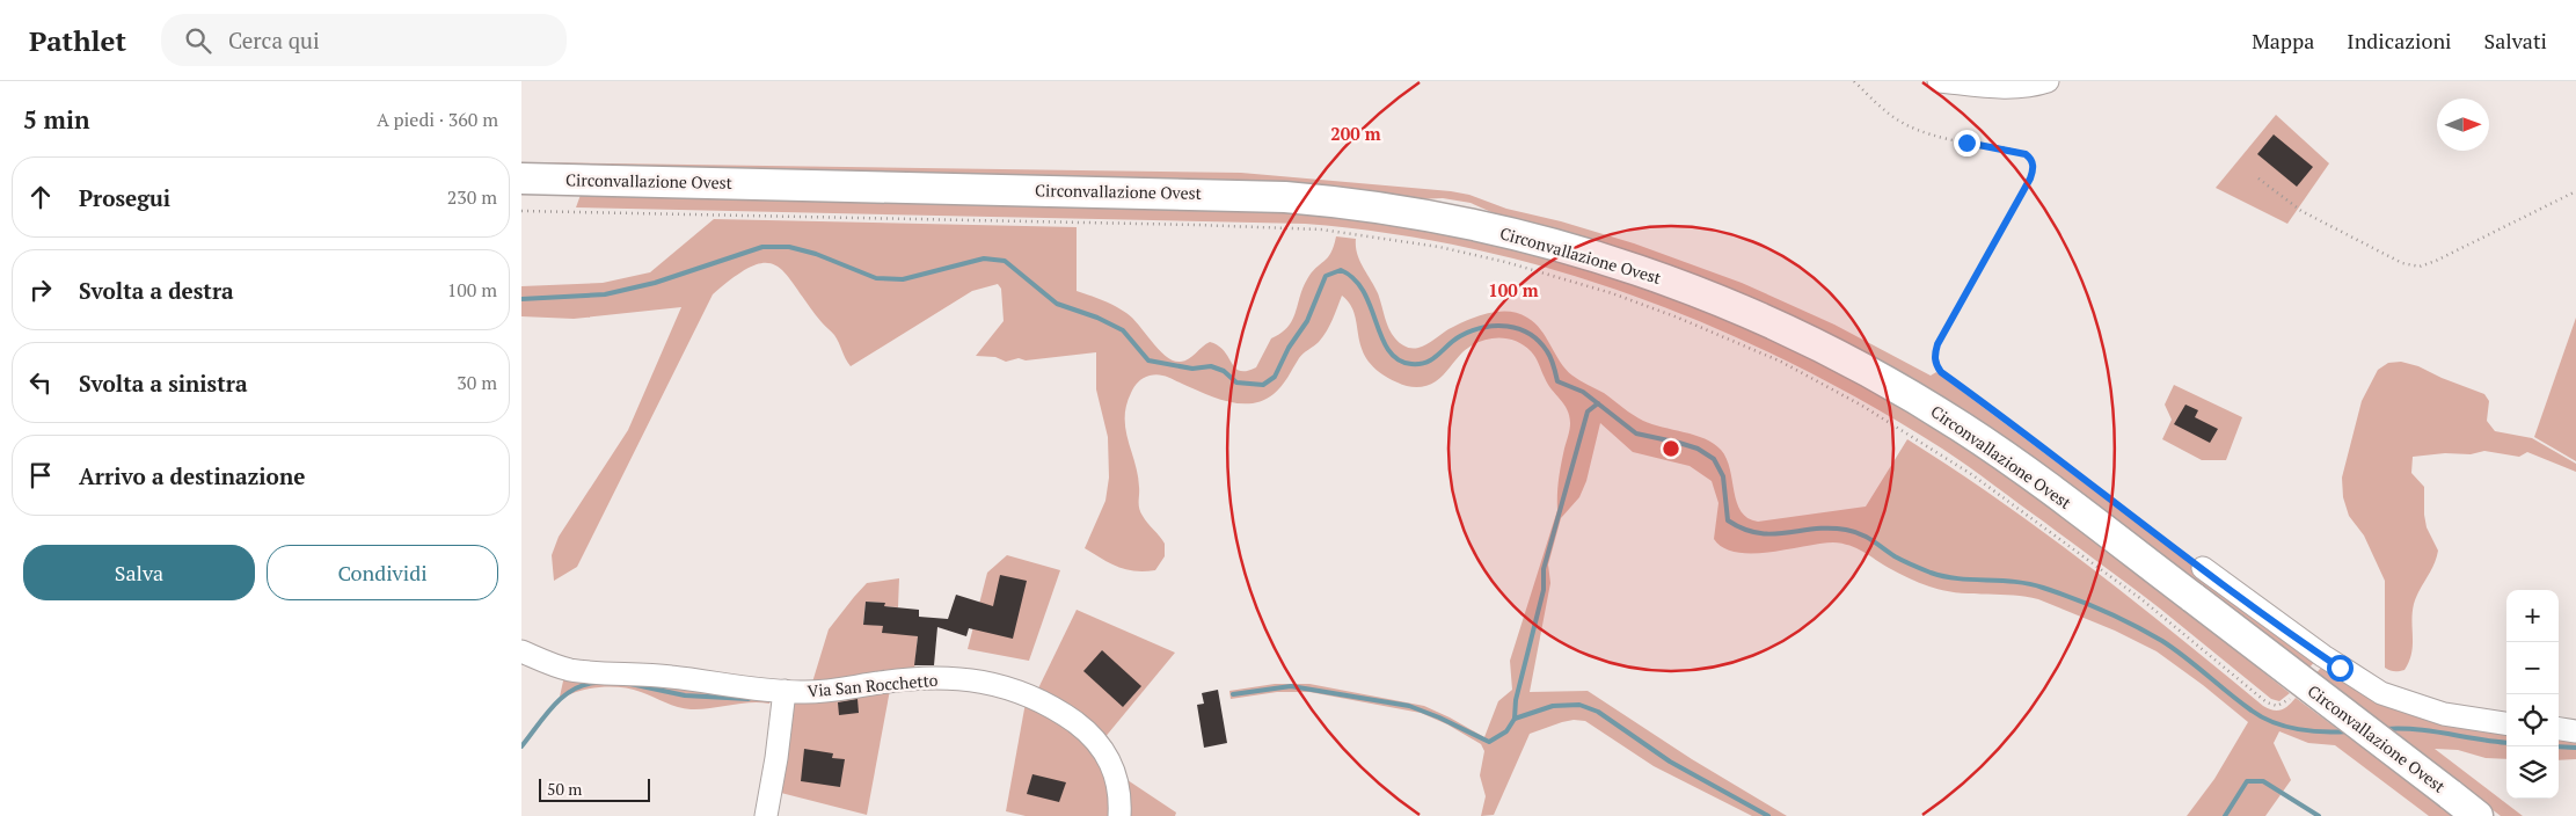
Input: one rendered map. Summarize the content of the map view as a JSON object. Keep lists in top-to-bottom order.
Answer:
{
  "streets": {
    "highway": ["Circonvallazione Ovest"],
    "street": ["Via San Rocchetto"]
  },
  "scale_bar": "50 m",
  "north": "right",
  "page": {
    "header": "Pathlet",
    "search": "Cerca qui",
    "nav": ["Mappa", "Indicazioni", "Salvati"],
    "heading": ["5 min", "A piedi · 360 m"],
    "list": [
      ["Prosegui", "230 m"],
      ["Svolta a destra", "100 m"],
      ["Svolta a sinistra", "30 m"],
      "Arrivo a destinazione"
    ],
    "buttons": ["Salva", "Condividi"],
    "map_buttons": ["+", "−"],
    "scale": "50 m"
  },
  "rings": ["200 m", "100 m"]
}
